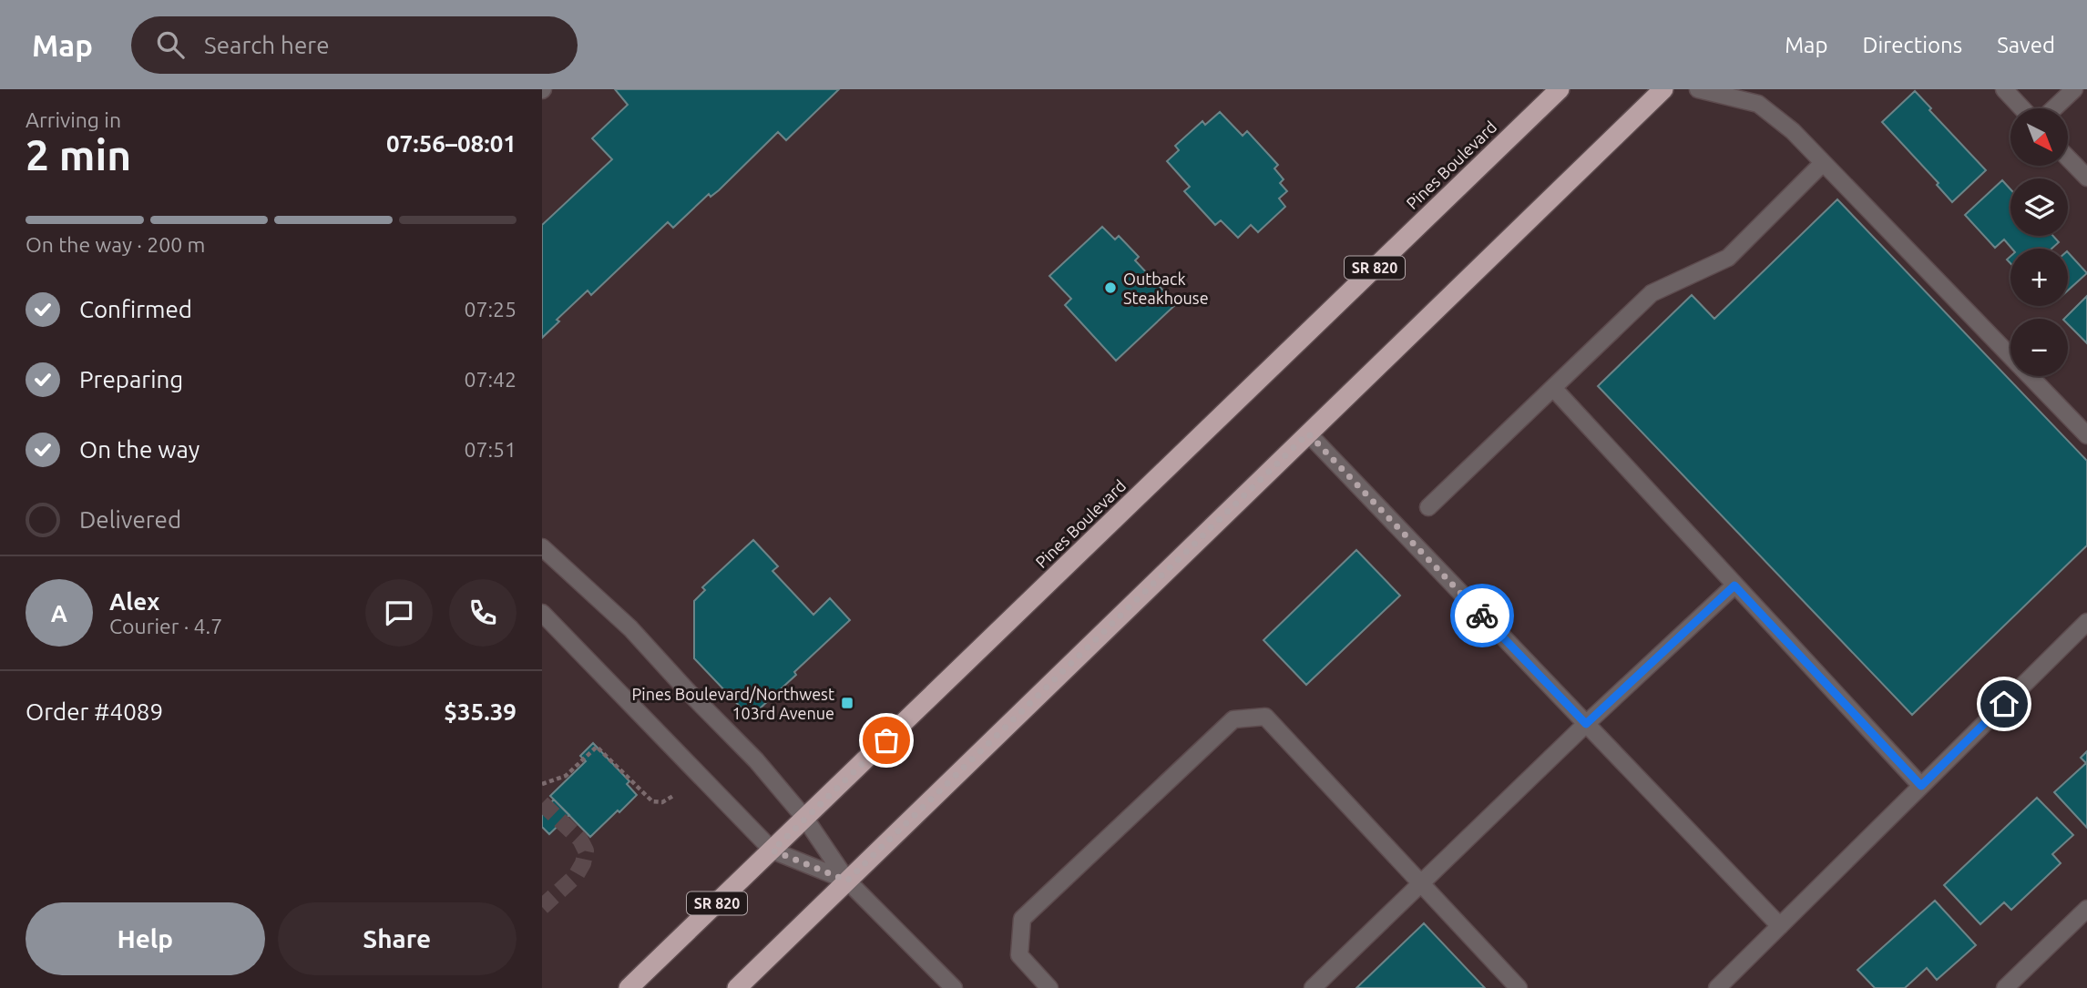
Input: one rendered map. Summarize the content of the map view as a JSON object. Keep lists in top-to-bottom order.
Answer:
{
  "streets": {
    "highway": ["Pines Boulevard", "SR 820"]
  },
  "places": {
    "other": ["Outback Steakhouse"],
    "transit": ["Pines Boulevard/Northwest 103rd Avenue"]
  },
  "north": "bottom right",
  "page": {
    "header": "Map",
    "search": "Search here",
    "nav": ["Map", "Directions", "Saved"],
    "heading": ["2 min", "Arriving in", "07:56–08:01"],
    "panel": [
      "Alex",
      "Courier · 4.7",
      "Order #4089",
      "$35.39"
    ],
    "map_buttons": ["+", "−"],
    "bar": "On the way · 200 m",
    "list": [
      ["Confirmed", "07:25"],
      ["Preparing", "07:42"],
      ["On the way", "07:51"],
      "Delivered"
    ],
    "round": "A",
    "buttons": ["Help", "Share"]
  }
}
